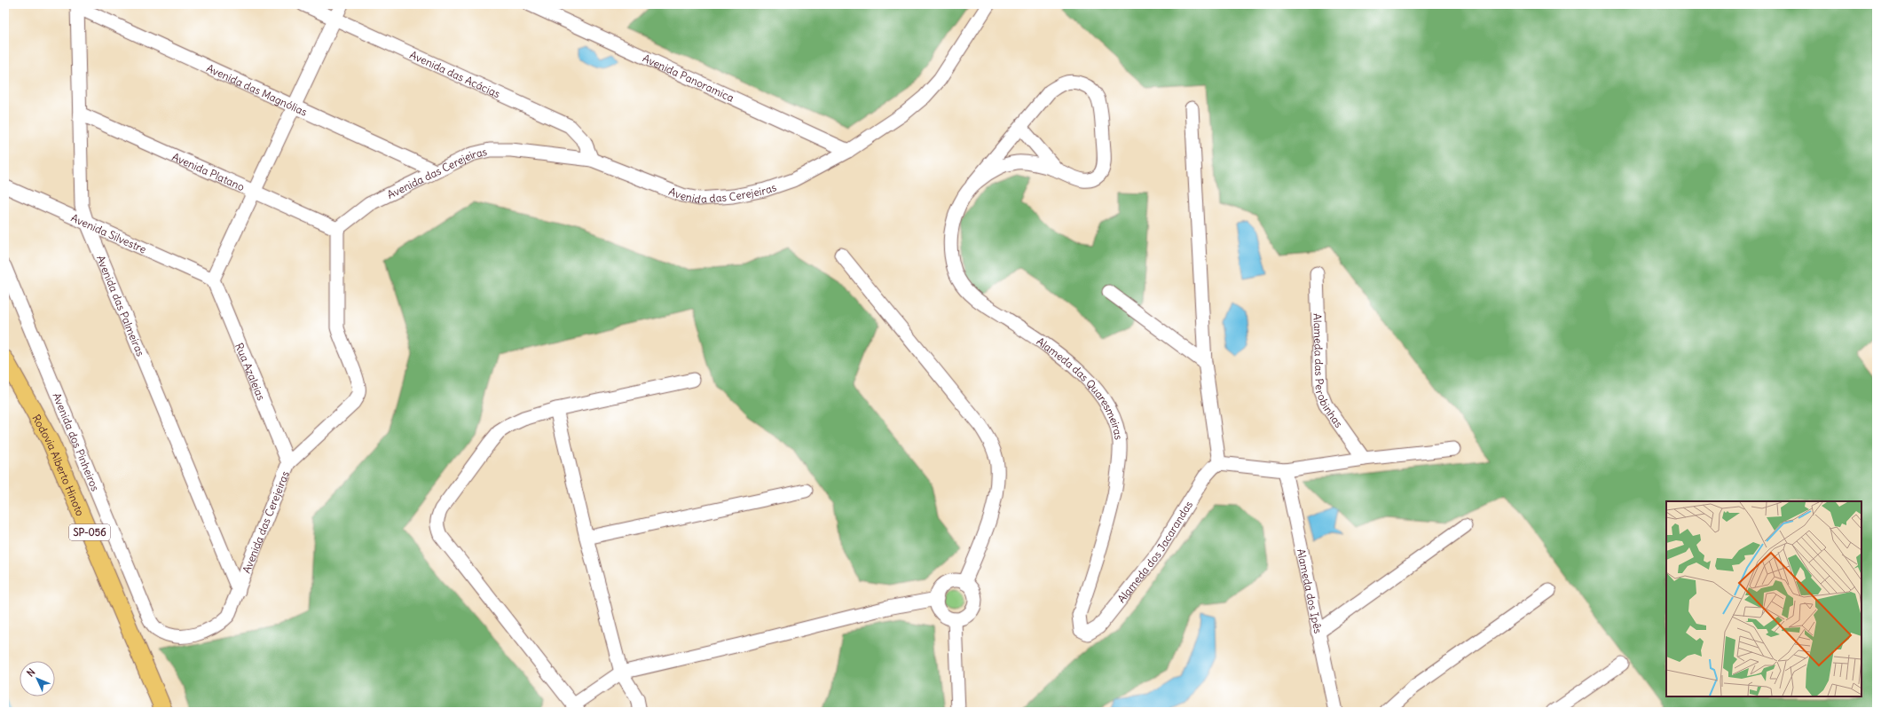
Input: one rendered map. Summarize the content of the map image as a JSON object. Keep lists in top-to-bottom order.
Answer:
{
  "streets": {
    "main road": ["Rodovia Alberto Hinoto", "SP-056"],
    "street": [
      "Avenida das Acácias",
      "Avenida Panoramica",
      "Avenida das Magnólias",
      "Avenida Platano",
      "Avenida das Cerejeiras",
      "Avenida Silvestre",
      "Avenida das Palmeiras",
      "Alameda das Perobinhas",
      "Rua Azaleias",
      "Alameda das Quaresmeiras",
      "Avenida dos Pinheiros",
      "Alameda dos Jacarandas",
      "Alameda dos Ipês"
    ]
  },
  "crossings": [
    ["Avenida das Acácias", "Avenida das Cerejeiras"],
    ["Avenida Panoramica", "Avenida das Cerejeiras"],
    ["Avenida das Magnólias", "Avenida das Cerejeiras"],
    ["Avenida das Magnólias", "Avenida das Palmeiras"],
    ["Avenida Platano", "Avenida das Cerejeiras"],
    ["Avenida Platano", "Avenida das Palmeiras"],
    ["Avenida das Cerejeiras", "Avenida das Palmeiras"],
    ["Avenida das Cerejeiras", "Rua Azaleias"],
    ["Avenida das Cerejeiras", "Avenida dos Pinheiros"],
    ["Avenida Silvestre", "Avenida das Palmeiras"],
    ["Avenida Silvestre", "Rua Azaleias"],
    ["Alameda das Quaresmeiras", "Alameda dos Jacarandas"]
  ],
  "north": "top left"
}
